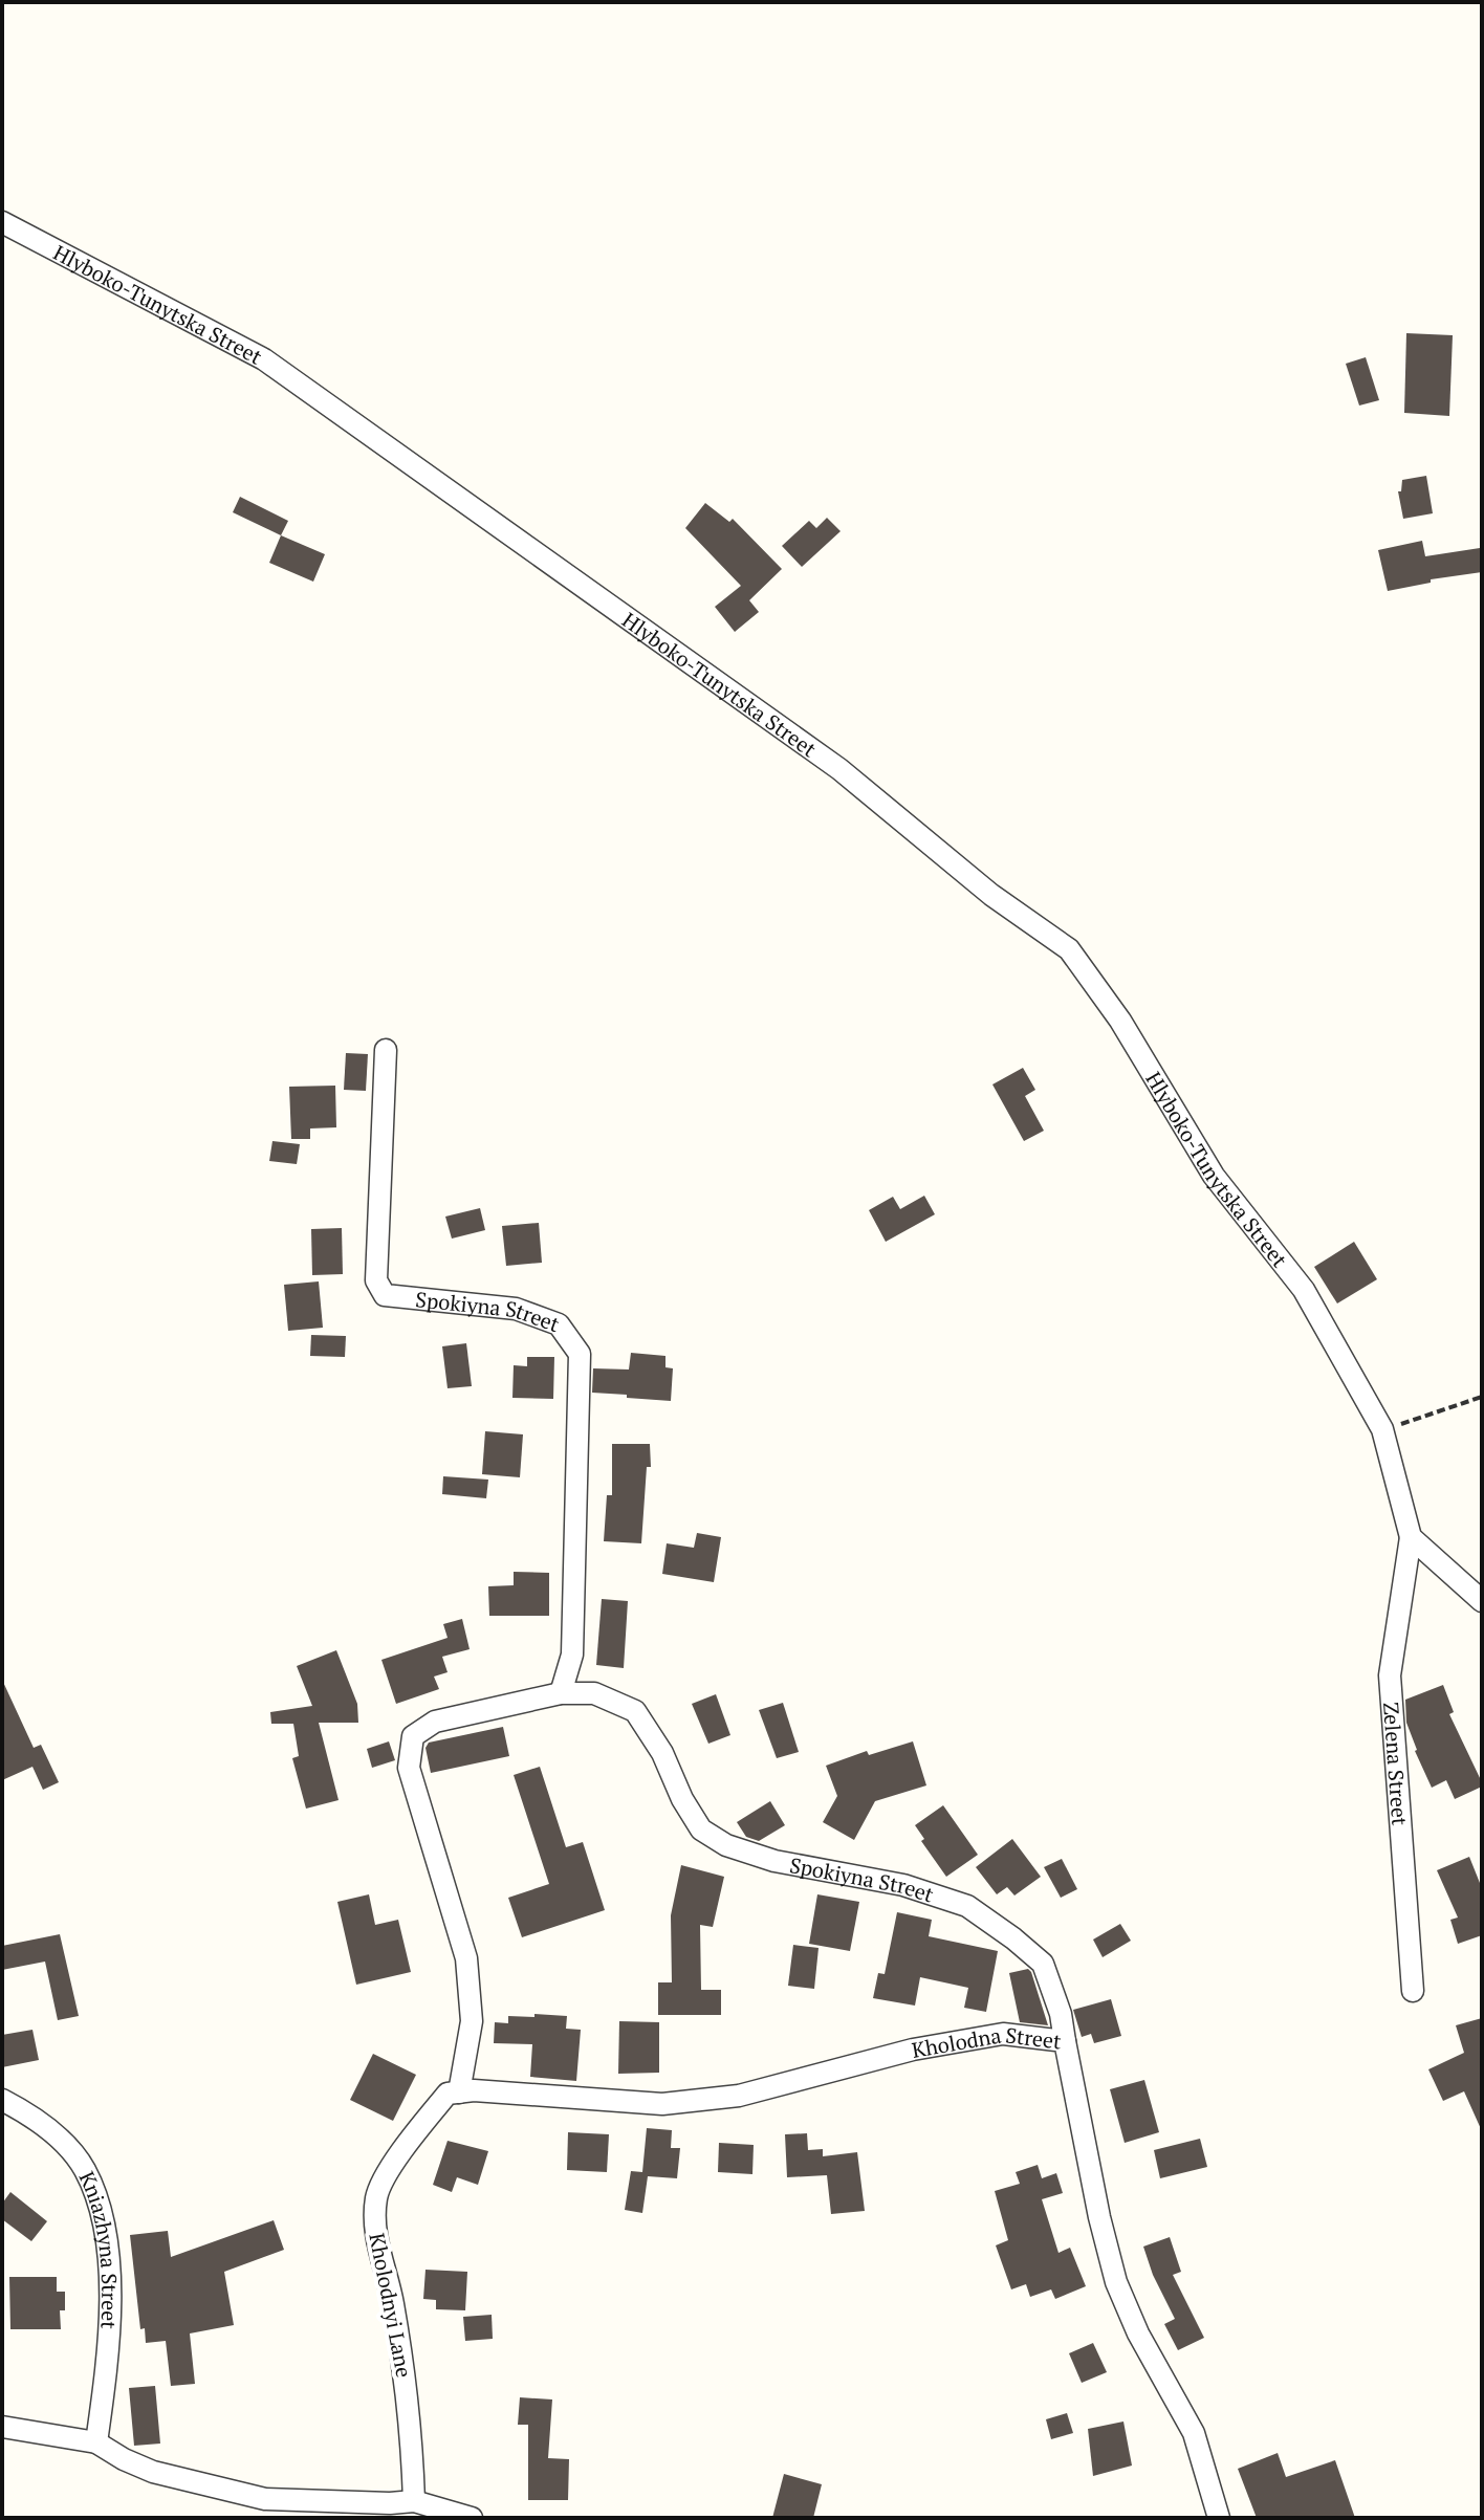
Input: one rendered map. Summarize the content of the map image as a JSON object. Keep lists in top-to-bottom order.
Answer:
{
  "streets": {
    "street": [
      "Hlyboko-Tunytska Street",
      "Spokiyna Street",
      "Zelena Street",
      "Kholodna Street",
      "Kniazhyna Street",
      "Kholodnyi Lane"
    ]
  },
  "crossings": [
    ["Hlyboko-Tunytska Street", "Zelena Street"],
    ["Spokiyna Street", "Kholodna Street"],
    ["Spokiyna Street", "Kholodnyi Lane"],
    ["Kholodna Street", "Kholodnyi Lane"]
  ]
}
